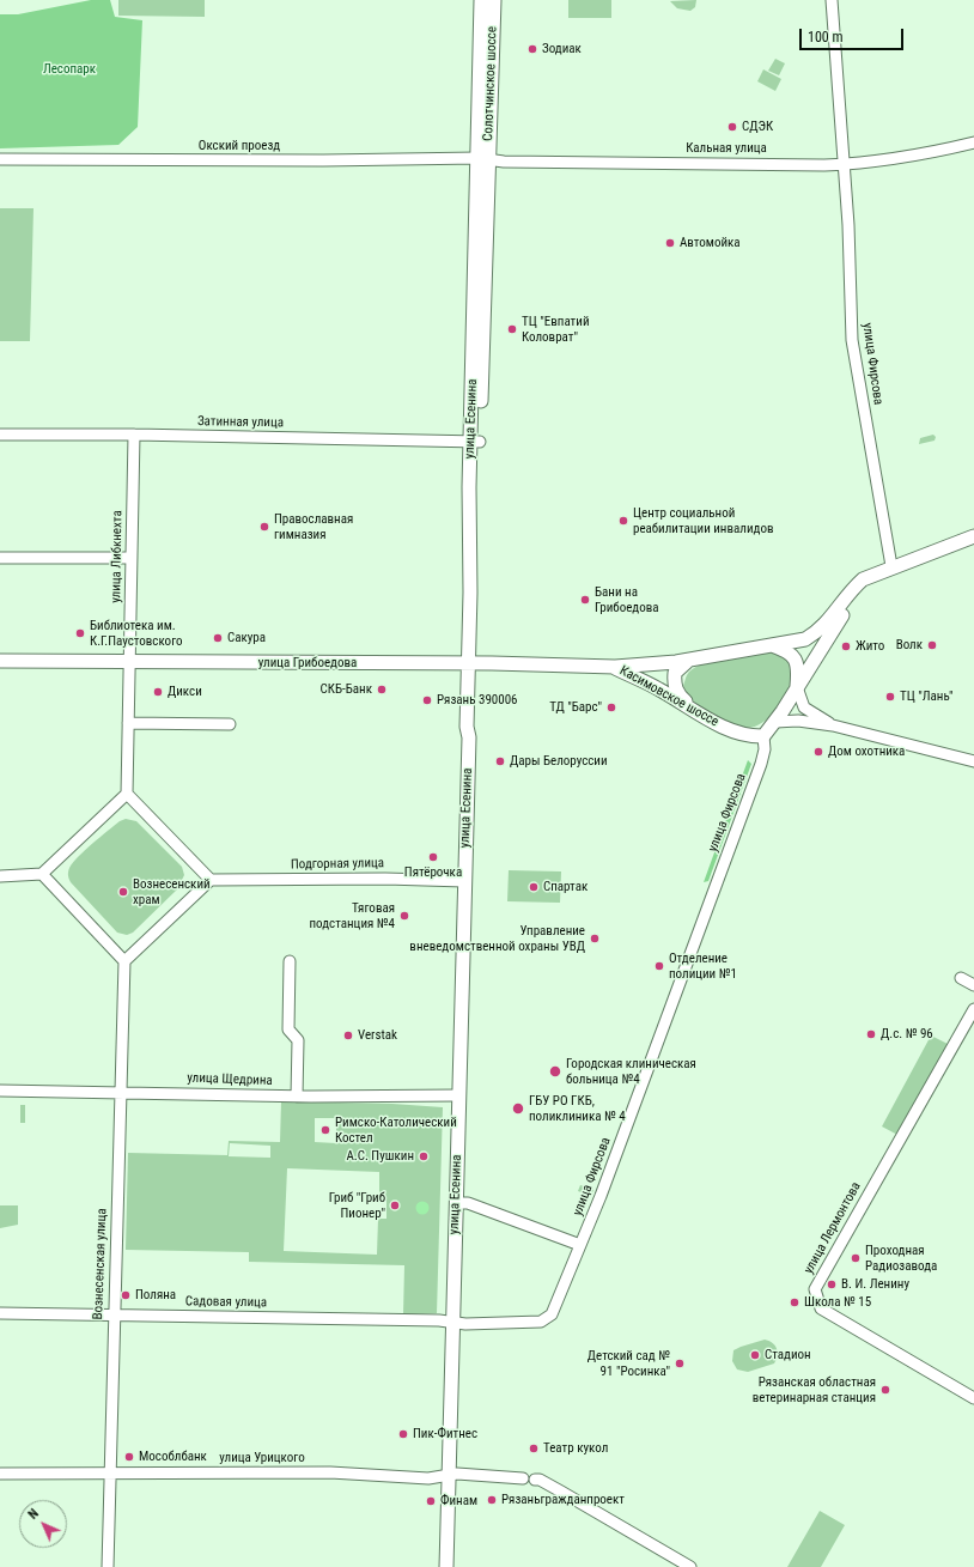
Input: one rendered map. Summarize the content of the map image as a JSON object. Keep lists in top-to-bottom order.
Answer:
{
  "streets": {
    "main road": [
      "Солотчинское шоссе",
      "улица Есенина",
      "улица Грибоедова",
      "Касимовское шоссе"
    ],
    "street": [
      "Окский проезд",
      "Кальная улица",
      "улица Фирсова",
      "Затинная улица",
      "улица Либкнехта",
      "Подгорная улица",
      "улица Щедрина",
      "улица Лермонтова",
      "Вознесенская улица",
      "Садовая улица",
      "улица Урицкого"
    ]
  },
  "crossings": [
    ["Солотчинское шоссе", "Окский проезд"],
    ["Солотчинское шоссе", "Кальная улица"],
    ["Солотчинское шоссе", "улица Есенина"],
    ["Окский проезд", "Кальная улица"],
    ["Окский проезд", "улица Есенина"],
    ["Кальная улица", "улица Фирсова"],
    ["Кальная улица", "улица Есенина"],
    ["улица Фирсова", "улица Есенина"],
    ["улица Фирсова", "Касимовское шоссе"],
    ["улица Фирсова", "Садовая улица"],
    ["улица Есенина", "Затинная улица"],
    ["улица Есенина", "улица Грибоедова"],
    ["улица Есенина", "Подгорная улица"],
    ["улица Есенина", "улица Щедрина"],
    ["улица Есенина", "Садовая улица"],
    ["улица Есенина", "улица Урицкого"],
    ["Затинная улица", "улица Либкнехта"],
    ["улица Либкнехта", "улица Грибоедова"],
    ["улица Грибоедова", "Касимовское шоссе"],
    ["улица Щедрина", "Вознесенская улица"],
    ["Вознесенская улица", "Садовая улица"],
    ["Вознесенская улица", "улица Урицкого"]
  ],
  "parks": ["Лесопарк"],
  "places": [
    "Зодиак",
    "СДЭК",
    "Автомойка",
    "ТЦ \"Евпатий Коловрат\"",
    "Центр социальной реабилитации инвалидов",
    "Православная гимназия",
    "Бани на Грибоедова",
    "Библиотека им. К.Г.Паустовского",
    "Сакура",
    "Волк",
    "Жито",
    "СКБ-Банк",
    "Дикси",
    "ТЦ \"Лань\"",
    "Рязань 390006",
    "ТД \"Барс\"",
    "Дом охотника",
    "Дары Белоруссии",
    "Пятёрочка",
    "Спартак",
    "Вознесенский храм",
    "Тяговая подстанция №4",
    "Управление вневедомственной охраны УВД",
    "Отделение полиции №1",
    "Д.с. № 96",
    "Verstak",
    "Городская клиническая больница №4",
    "ГБУ РО ГКБ, поликлиника № 4",
    "Римско-Католический Костел",
    "А.С. Пушкин",
    "Гриб \"Гриб Пионер\"",
    "Проходная Радиозавода",
    "В. И. Ленину",
    "Поляна",
    "Школа № 15",
    "Стадион",
    "Детский сад № 91 \"Росинка\"",
    "Рязанская областная ветеринарная станция",
    "Пик-Фитнес",
    "Театр кукол",
    "Мособлбанк",
    "Рязаньгражданпроект",
    "Финам"
  ],
  "scale_bar": "100 m",
  "north": "top left"
}
